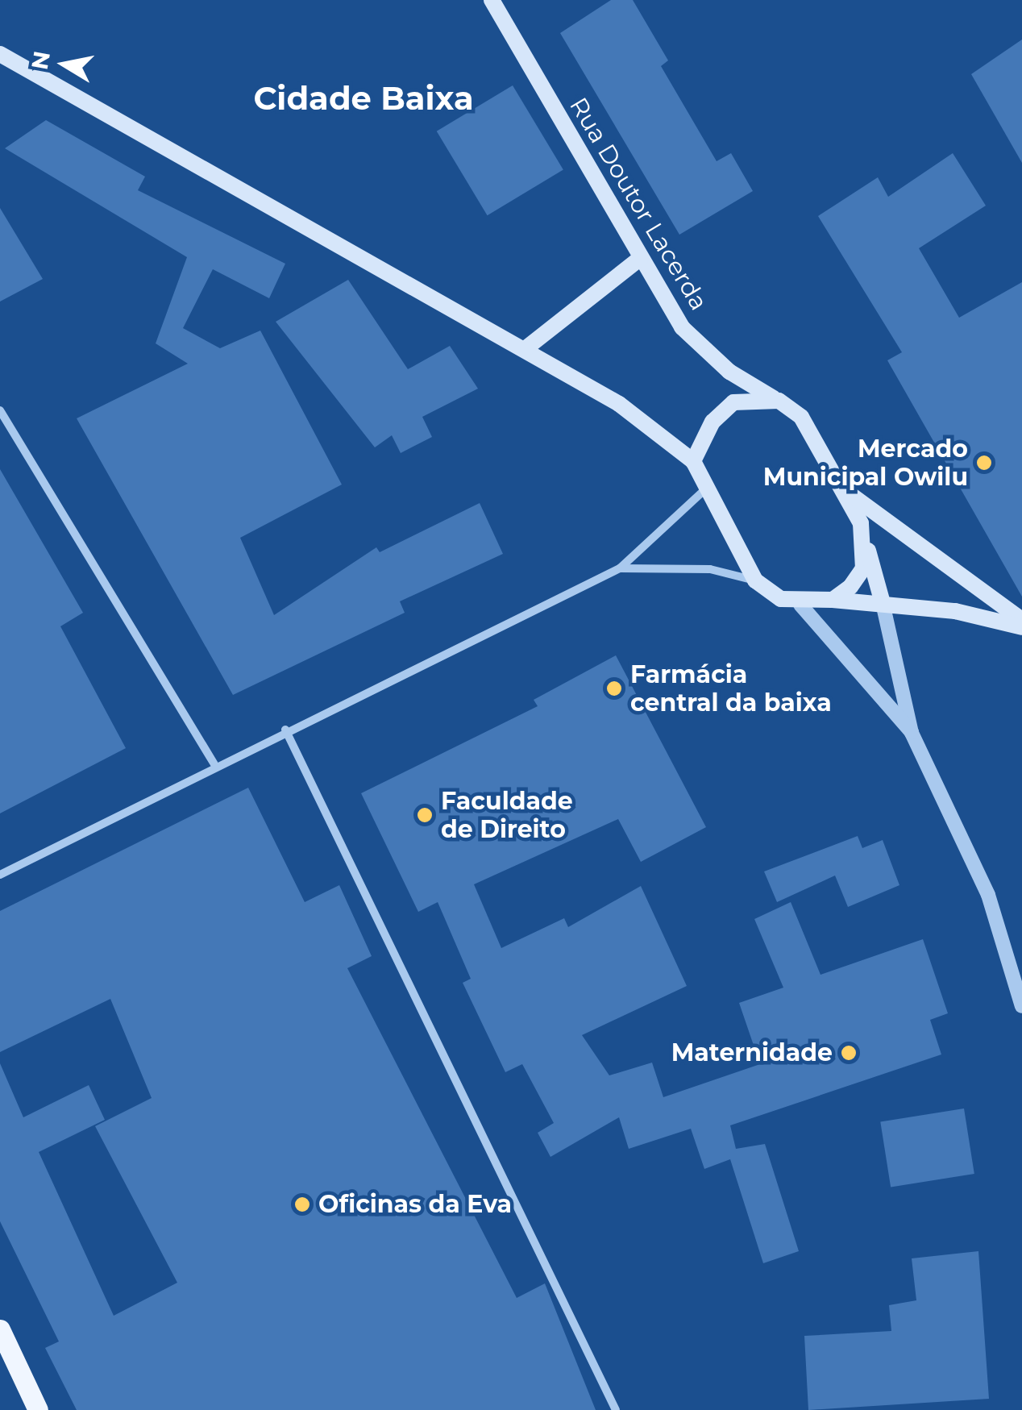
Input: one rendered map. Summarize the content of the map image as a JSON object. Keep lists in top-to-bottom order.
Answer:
{
  "streets": {
    "main road": ["Rua Doutor Lacerda"]
  },
  "districts": ["Cidade Baixa"],
  "places": [
    "Mercado Municipal Owilu",
    "Farmácia central da baixa",
    "Faculdade de Direito",
    "Maternidade",
    "Oficinas da Eva"
  ],
  "north": "left"
}
